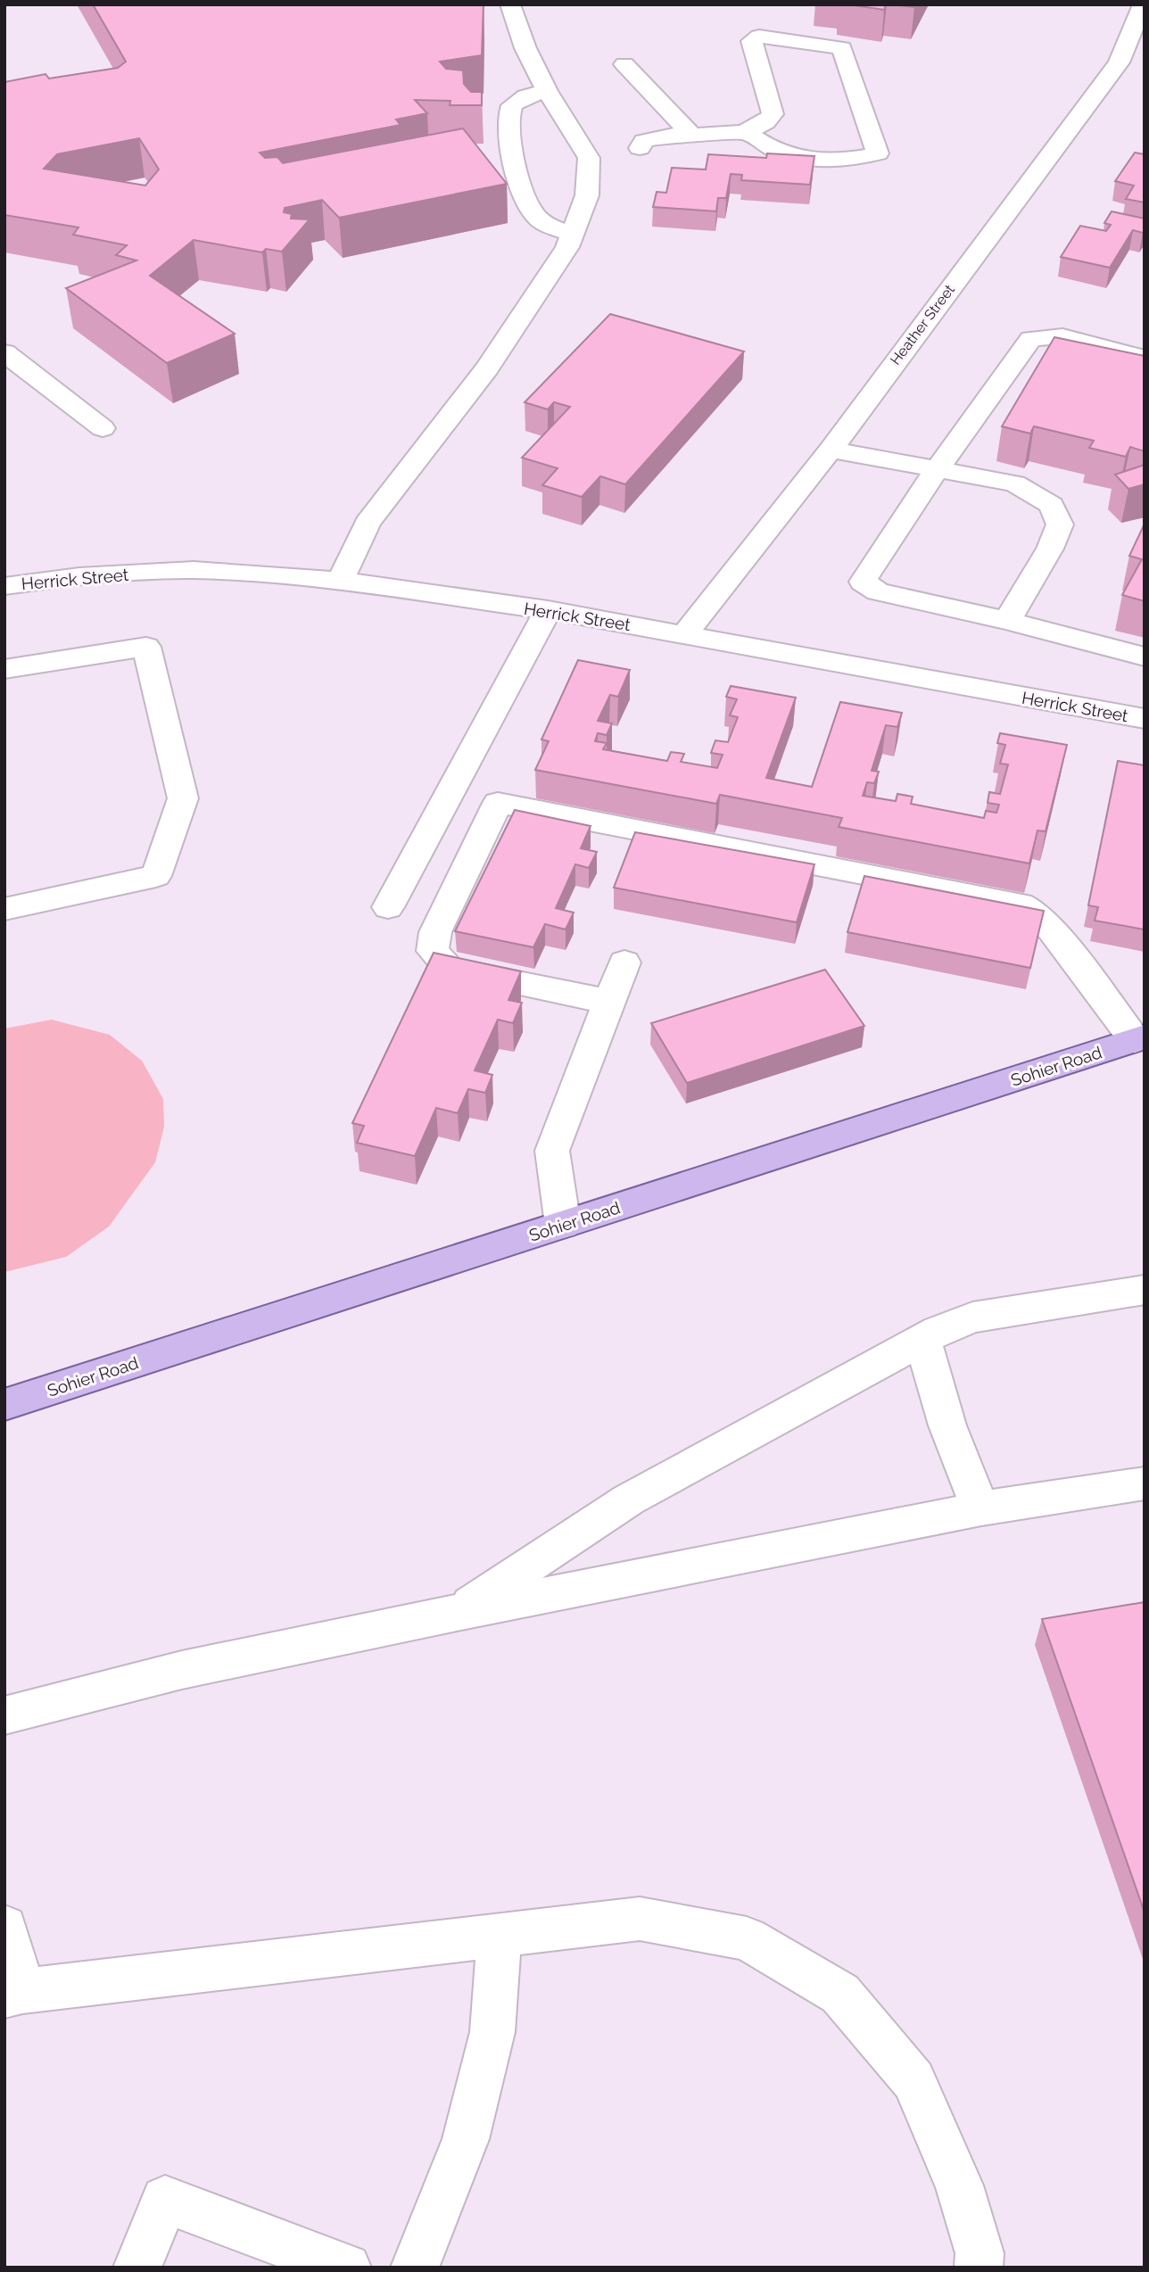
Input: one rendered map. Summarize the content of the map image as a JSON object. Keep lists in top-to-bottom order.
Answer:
{
  "streets": {
    "main road": ["Sohier Road"],
    "street": ["Heather Street", "Herrick Street"]
  },
  "crossings": [
    ["Heather Street", "Herrick Street"]
  ]
}
